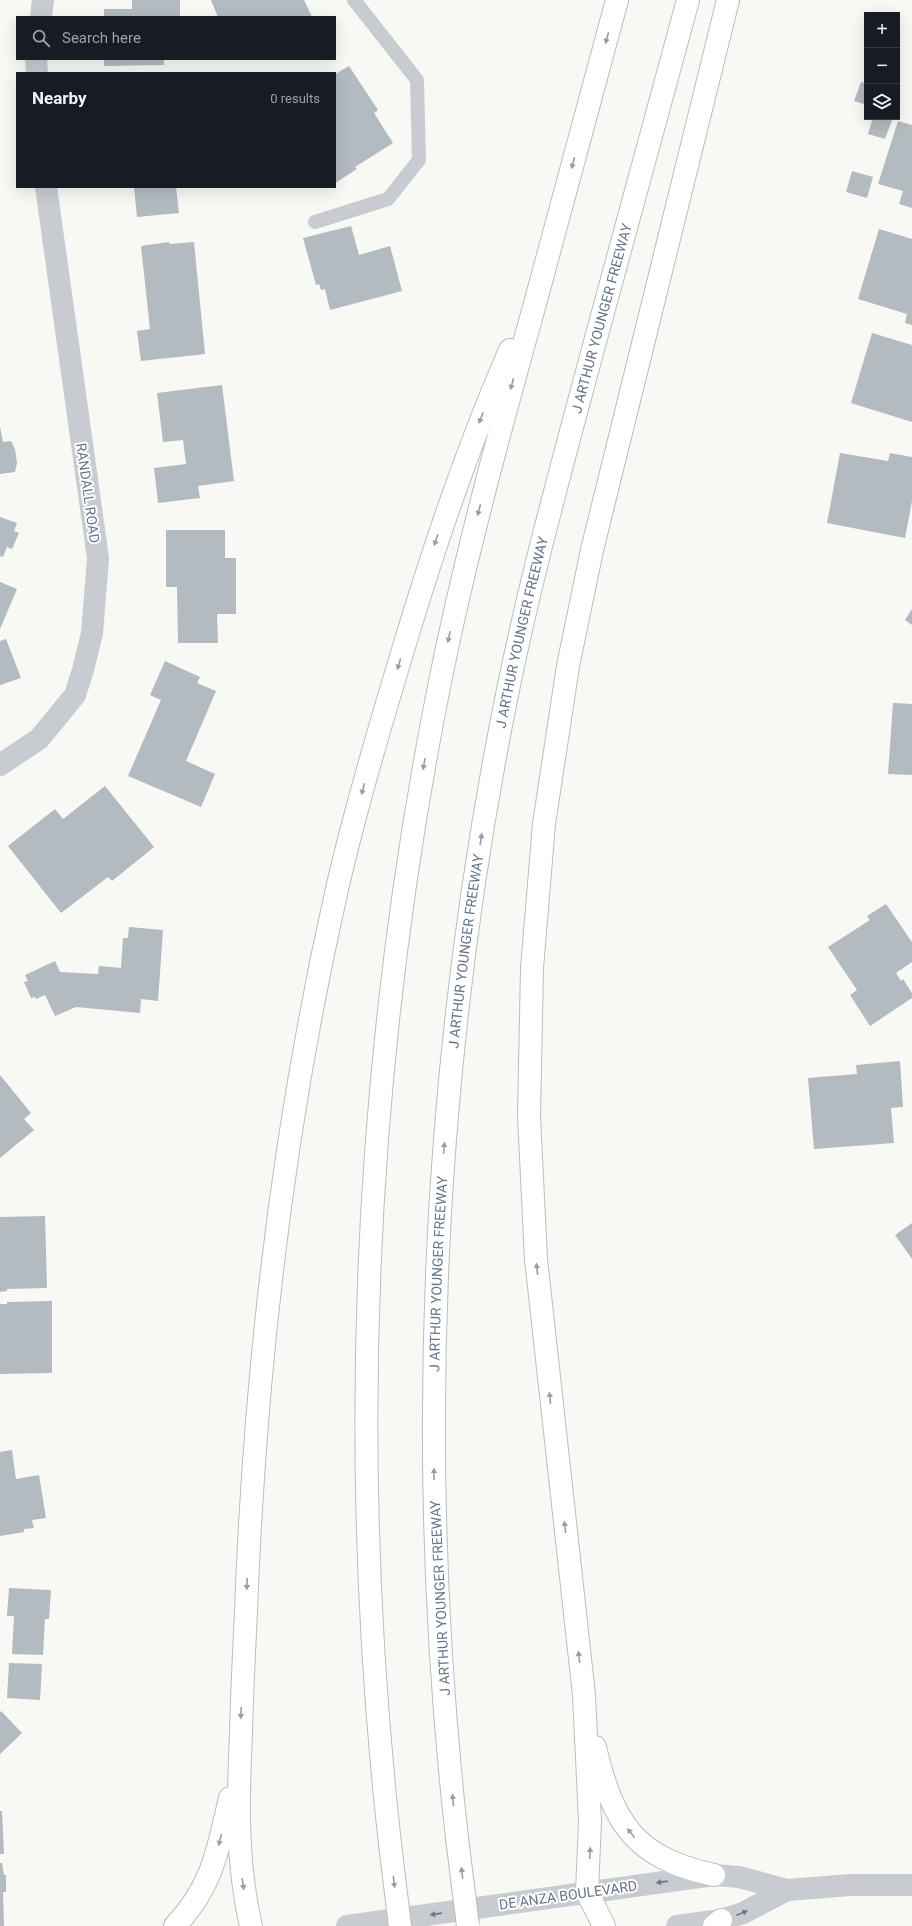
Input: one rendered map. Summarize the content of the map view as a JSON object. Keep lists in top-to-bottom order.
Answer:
{
  "streets": {
    "highway": ["J ARTHUR YOUNGER FREEWAY"],
    "street": ["RANDALL ROAD", "DE ANZA BOULEVARD"]
  },
  "page": {
    "map_buttons": ["+", "−"],
    "search": "Search here",
    "heading": ["Nearby", "0 results"]
  }
}
